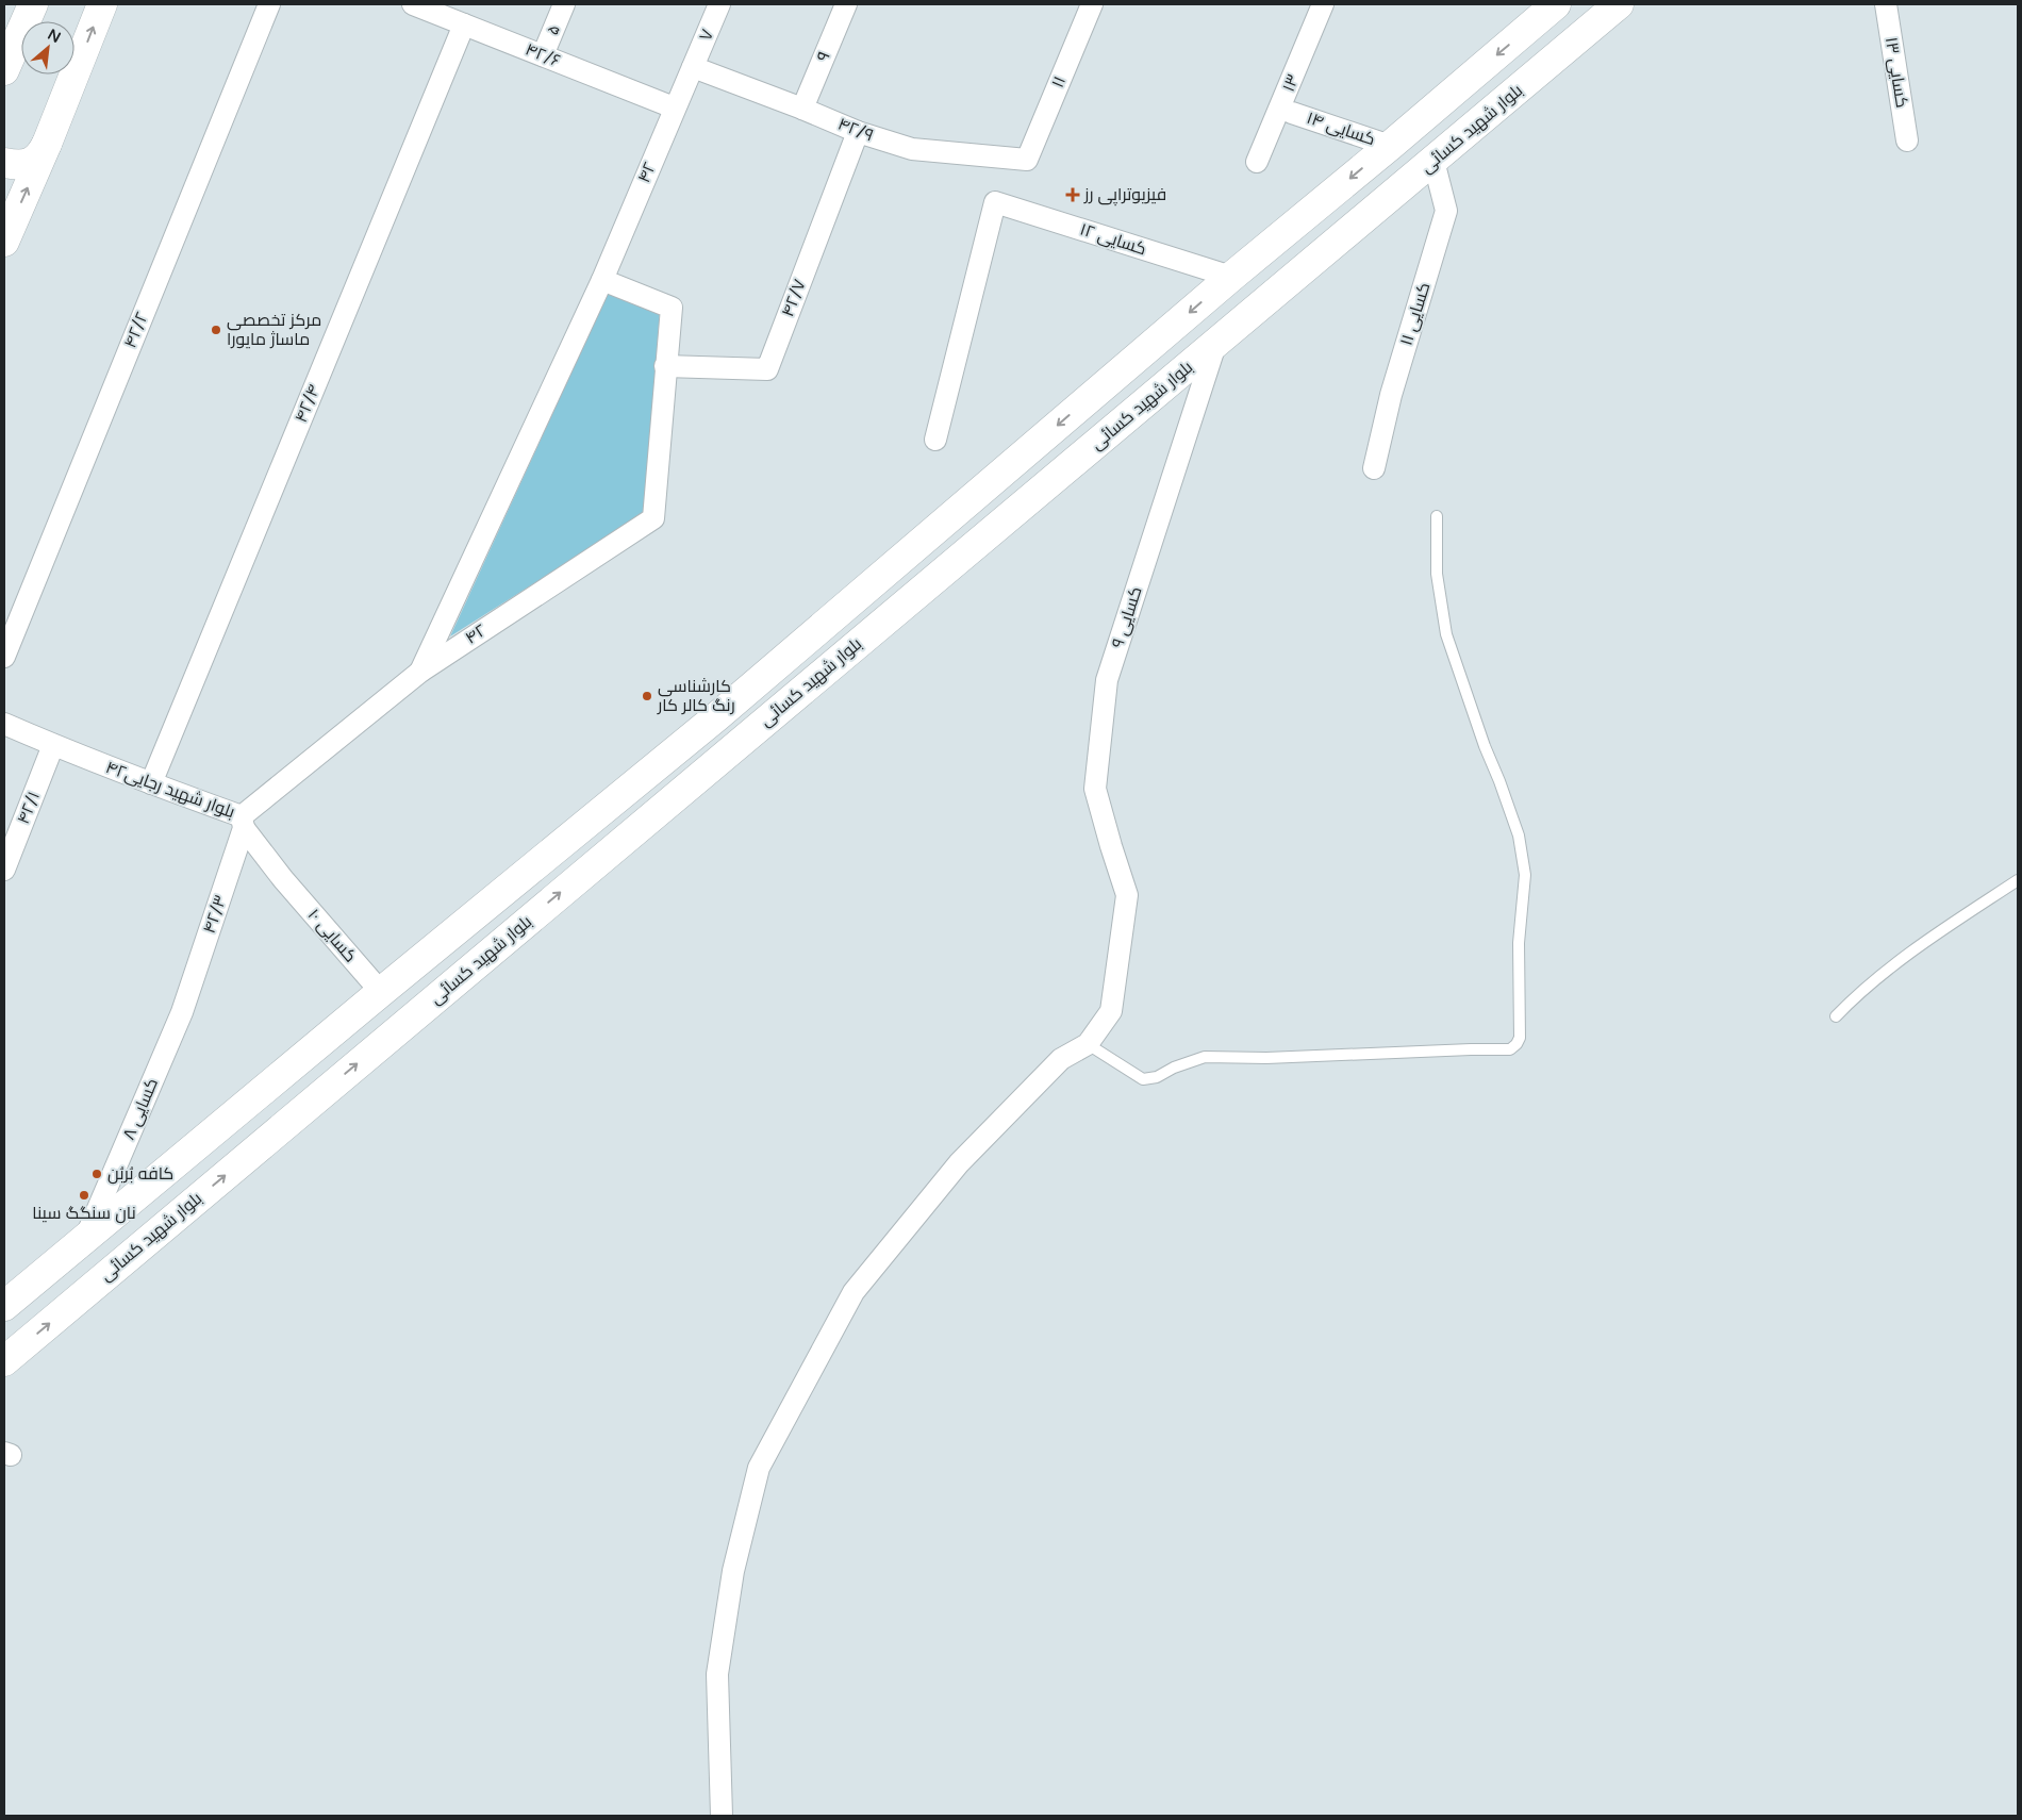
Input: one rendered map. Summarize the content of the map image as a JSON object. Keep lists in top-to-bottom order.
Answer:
{
  "streets": {
    "main road": ["بلوار شهید کسائی"],
    "street": [
      "۵",
      "۷",
      "۴۲/۶",
      "۹",
      "۱۳ کسایی",
      "۱۱",
      "۱۳",
      "۱۴ کسایی",
      "۴۲/۹",
      "۴۲",
      "۱۲ کسایی",
      "۴۲/۷",
      "۱۱ کسایی",
      "۴۲/۲",
      "۴۲/۴",
      "۹ کسایی",
      "بلوار شهید رجایی۴۲",
      "۴۲/۱",
      "۴۲/۳",
      "۱۰ کسایی",
      "۸ کسایی"
    ]
  },
  "crossings": [
    ["۵", "۴۲/۶"],
    ["۷", "۴۲/۹"],
    ["۷", "۴۲"],
    ["۴۲/۶", "۴۲"],
    ["۴۲/۶", "۴۲/۴"],
    ["۹", "۴۲/۹"],
    ["۱۱", "۴۲/۹"],
    ["۱۴ کسایی", "بلوار شهید کسائی"],
    ["بلوار شهید کسائی", "۱۲ کسایی"],
    ["بلوار شهید کسائی", "۱۱ کسایی"],
    ["بلوار شهید کسائی", "۹ کسایی"],
    ["بلوار شهید کسائی", "۱۰ کسایی"],
    ["بلوار شهید کسائی", "۸ کسایی"],
    ["۴۲/۹", "۴۲"],
    ["۴۲/۹", "۴۲/۷"],
    ["۴۲", "۴۲/۷"],
    ["۴۲", "بلوار شهید رجایی۴۲"],
    ["۴۲/۴", "بلوار شهید رجایی۴۲"],
    ["بلوار شهید رجایی۴۲", "۴۲/۱"],
    ["بلوار شهید رجایی۴۲", "۴۲/۳"],
    ["بلوار شهید رجایی۴۲", "۱۰ کسایی"],
    ["۴۲/۳", "۱۰ کسایی"],
    ["۴۲/۳", "۸ کسایی"]
  ],
  "places": {
    "health": ["فیزیوتراپی رز"],
    "other": [
      "مرکز تخصصی ماساژ مایورا",
      "کارشناسی رنگ کالر کار",
      "کافه بُربُن",
      "نان سنگگ سینا"
    ]
  },
  "north": "top right"
}
